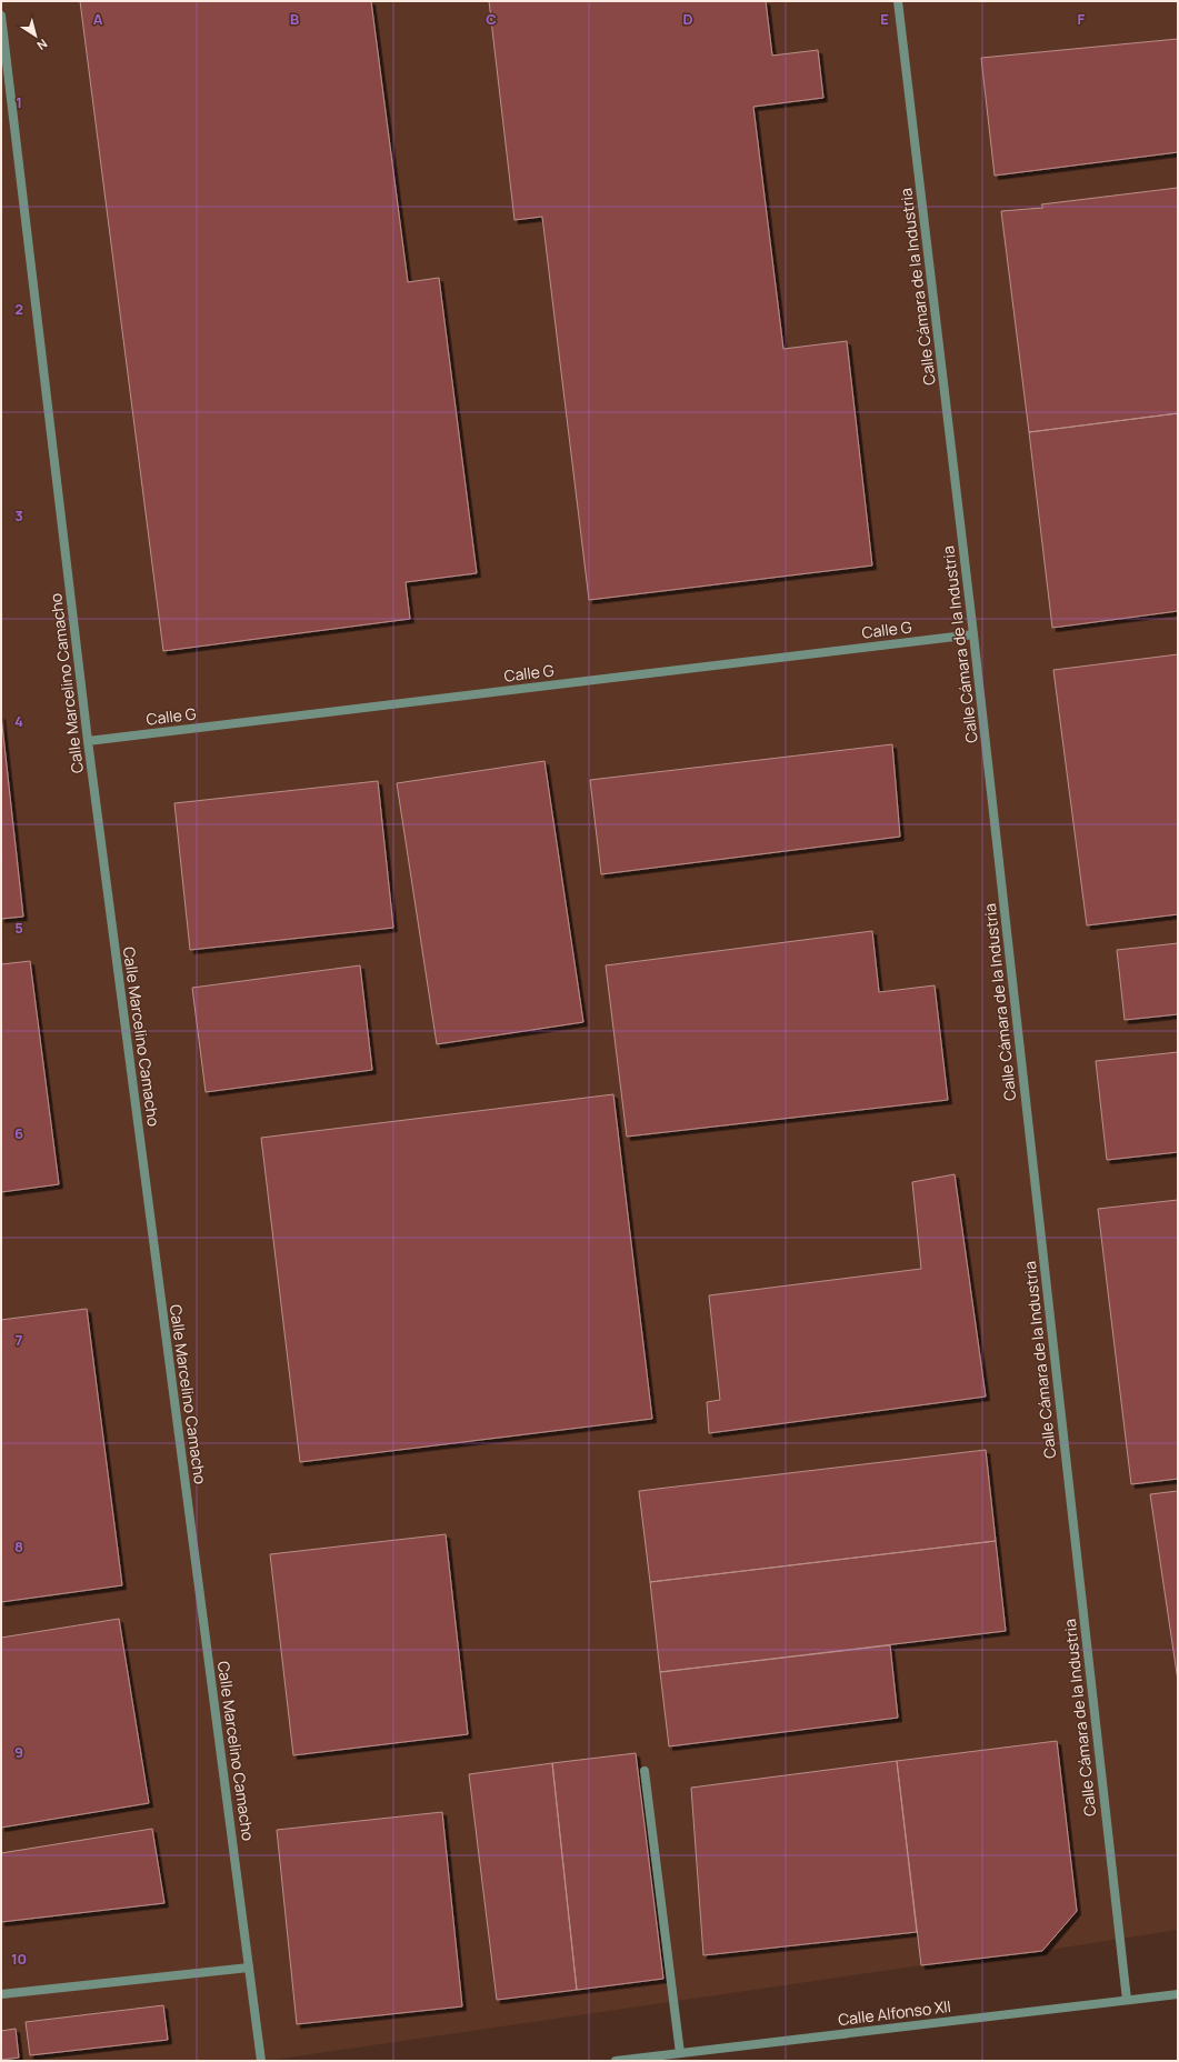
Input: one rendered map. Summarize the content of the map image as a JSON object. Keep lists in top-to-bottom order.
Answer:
{
  "streets": {
    "street": [
      "Calle Cámara de la Industria",
      "Calle G",
      "Calle Marcelino Camacho",
      "Calle Alfonso XII"
    ]
  },
  "crossings": [
    ["Calle Cámara de la Industria", "Calle G"],
    ["Calle Cámara de la Industria", "Calle Alfonso XII"],
    ["Calle G", "Calle Marcelino Camacho"]
  ],
  "north": "bottom right",
  "grid": {
    "columns": [
      "A",
      "B",
      "C",
      "D",
      "E",
      "F"
    ],
    "rows": [
      "1",
      "2",
      "3",
      "4",
      "5",
      "6",
      "7",
      "8",
      "9",
      "10"
    ]
  }
}
